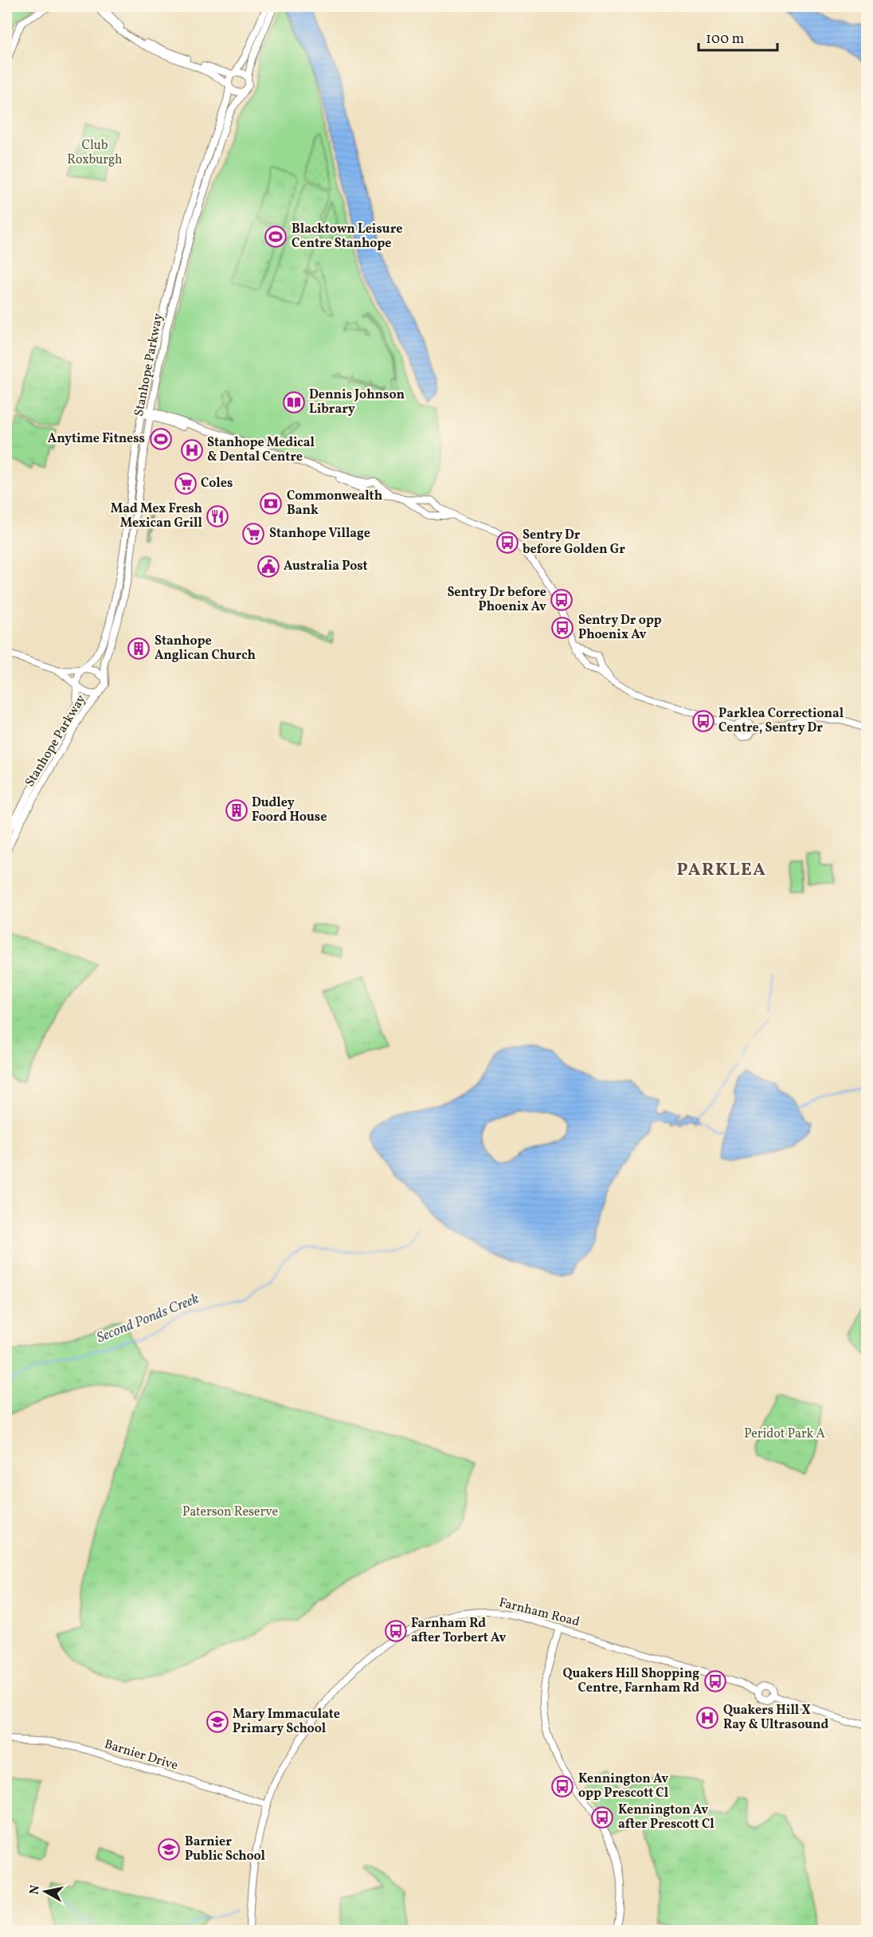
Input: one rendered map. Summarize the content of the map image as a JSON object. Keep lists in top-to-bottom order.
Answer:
{
  "streets": {
    "street": ["Stanhope Parkway", "Farnham Road", "Barnier Drive"]
  },
  "crossings": [
    ["Farnham Road", "Barnier Drive"]
  ],
  "districts": ["PARKLEA"],
  "water": ["Second Ponds Creek"],
  "parks": ["Club Roxburgh", "Peridot Park A", "Paterson Reserve"],
  "places": {
    "sports": ["Blacktown Leisure Centre Stanhope", "Anytime Fitness"],
    "library": ["Dennis Johnson Library"],
    "hospital": ["Stanhope Medical & Dental Centre", "Quakers Hill X Ray & Ultrasound"],
    "supermarket": ["Coles", "Stanhope Village"],
    "bank": ["Commonwealth Bank"],
    "restaurant": ["Mad Mex Fresh Mexican Grill"],
    "bus stop": [
      "Sentry Dr before Golden Gr",
      "Sentry Dr before Phoenix Av",
      "Sentry Dr opp Phoenix Av",
      "Parklea Correctional Centre, Sentry Dr",
      "Farnham Rd after Torbert Av",
      "Quakers Hill Shopping Centre, Farnham Rd",
      "Kennington Av opp Prescott Cl",
      "Kennington Av after Prescott Cl"
    ],
    "public building": ["Australia Post"],
    "building": ["Stanhope Anglican Church", "Dudley Foord House"],
    "school or university": ["Mary Immaculate Primary School", "Barnier Public School"]
  },
  "scale_bar": "100 m",
  "north": "left"
}
